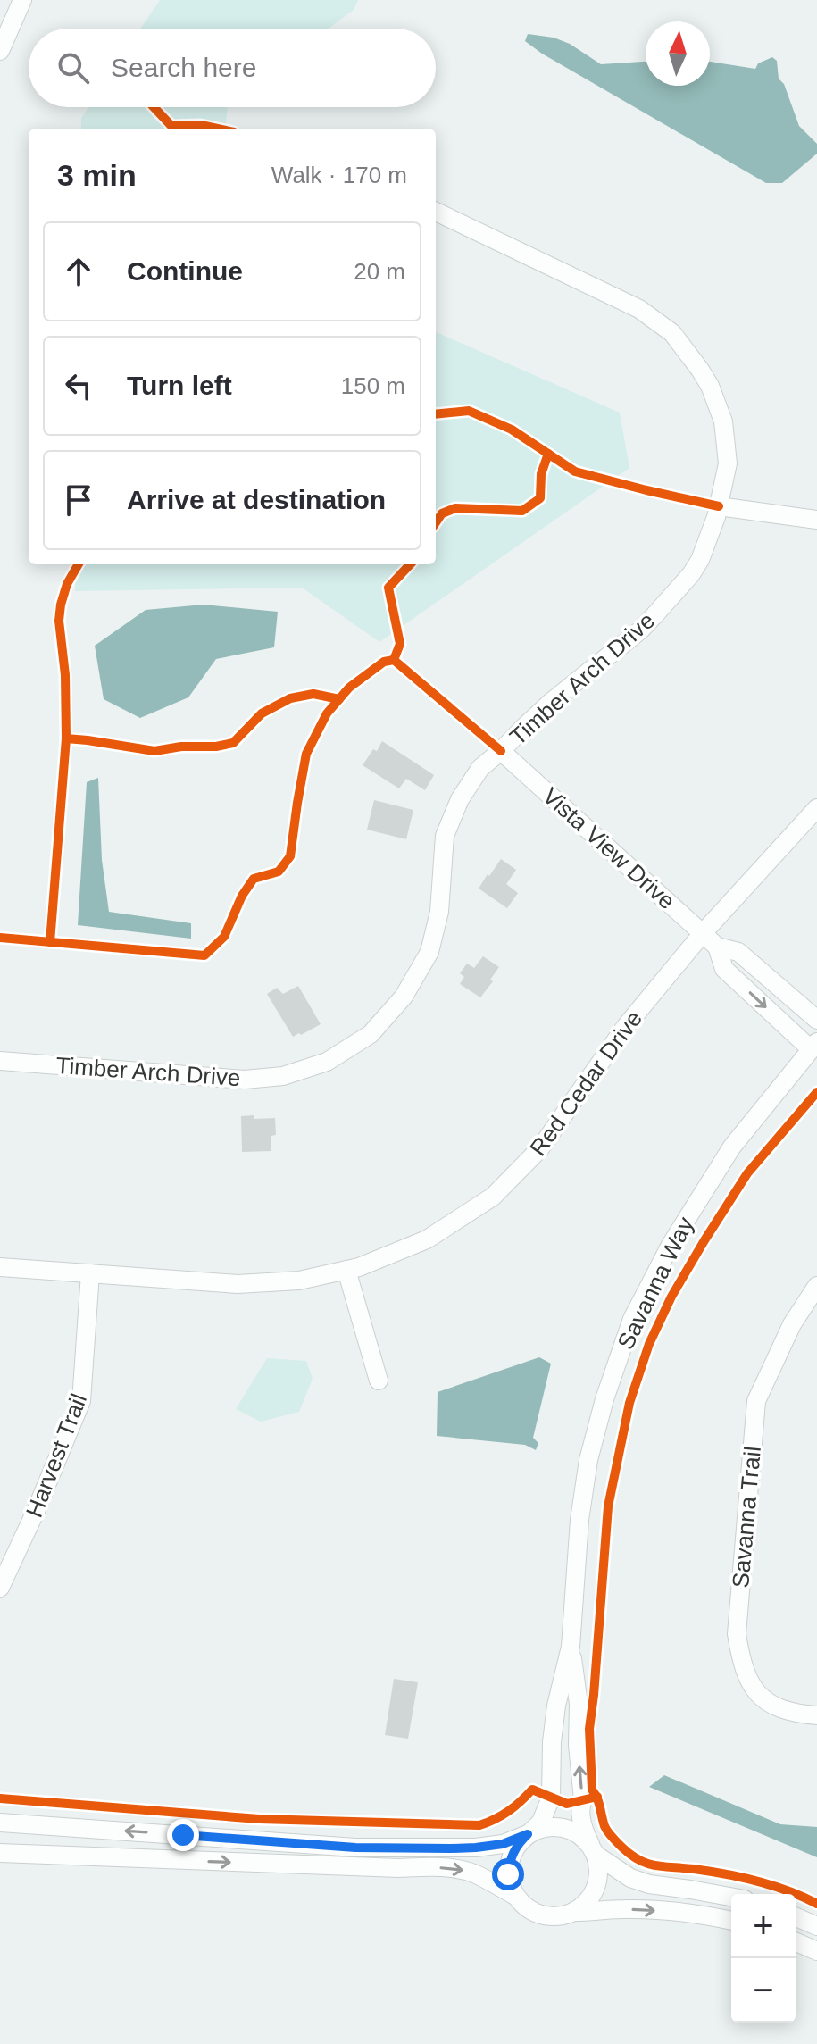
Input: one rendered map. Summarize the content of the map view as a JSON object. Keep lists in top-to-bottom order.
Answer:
{
  "streets": {
    "street": [
      "Timber Arch Drive",
      "Vista View Drive",
      "Red Cedar Drive",
      "Savanna Way",
      "Harvest Trail",
      "Savanna Trail"
    ]
  },
  "crossings": [
    ["Timber Arch Drive", "Vista View Drive"],
    ["Vista View Drive", "Red Cedar Drive"],
    ["Vista View Drive", "Savanna Way"],
    ["Red Cedar Drive", "Harvest Trail"]
  ],
  "north": "top",
  "page": {
    "search": "Search here",
    "heading": ["3 min", "Walk · 170 m"],
    "list": [
      ["Continue", "20 m"],
      ["Turn left", "150 m"],
      "Arrive at destination"
    ],
    "map_buttons": ["+", "−"]
  }
}
